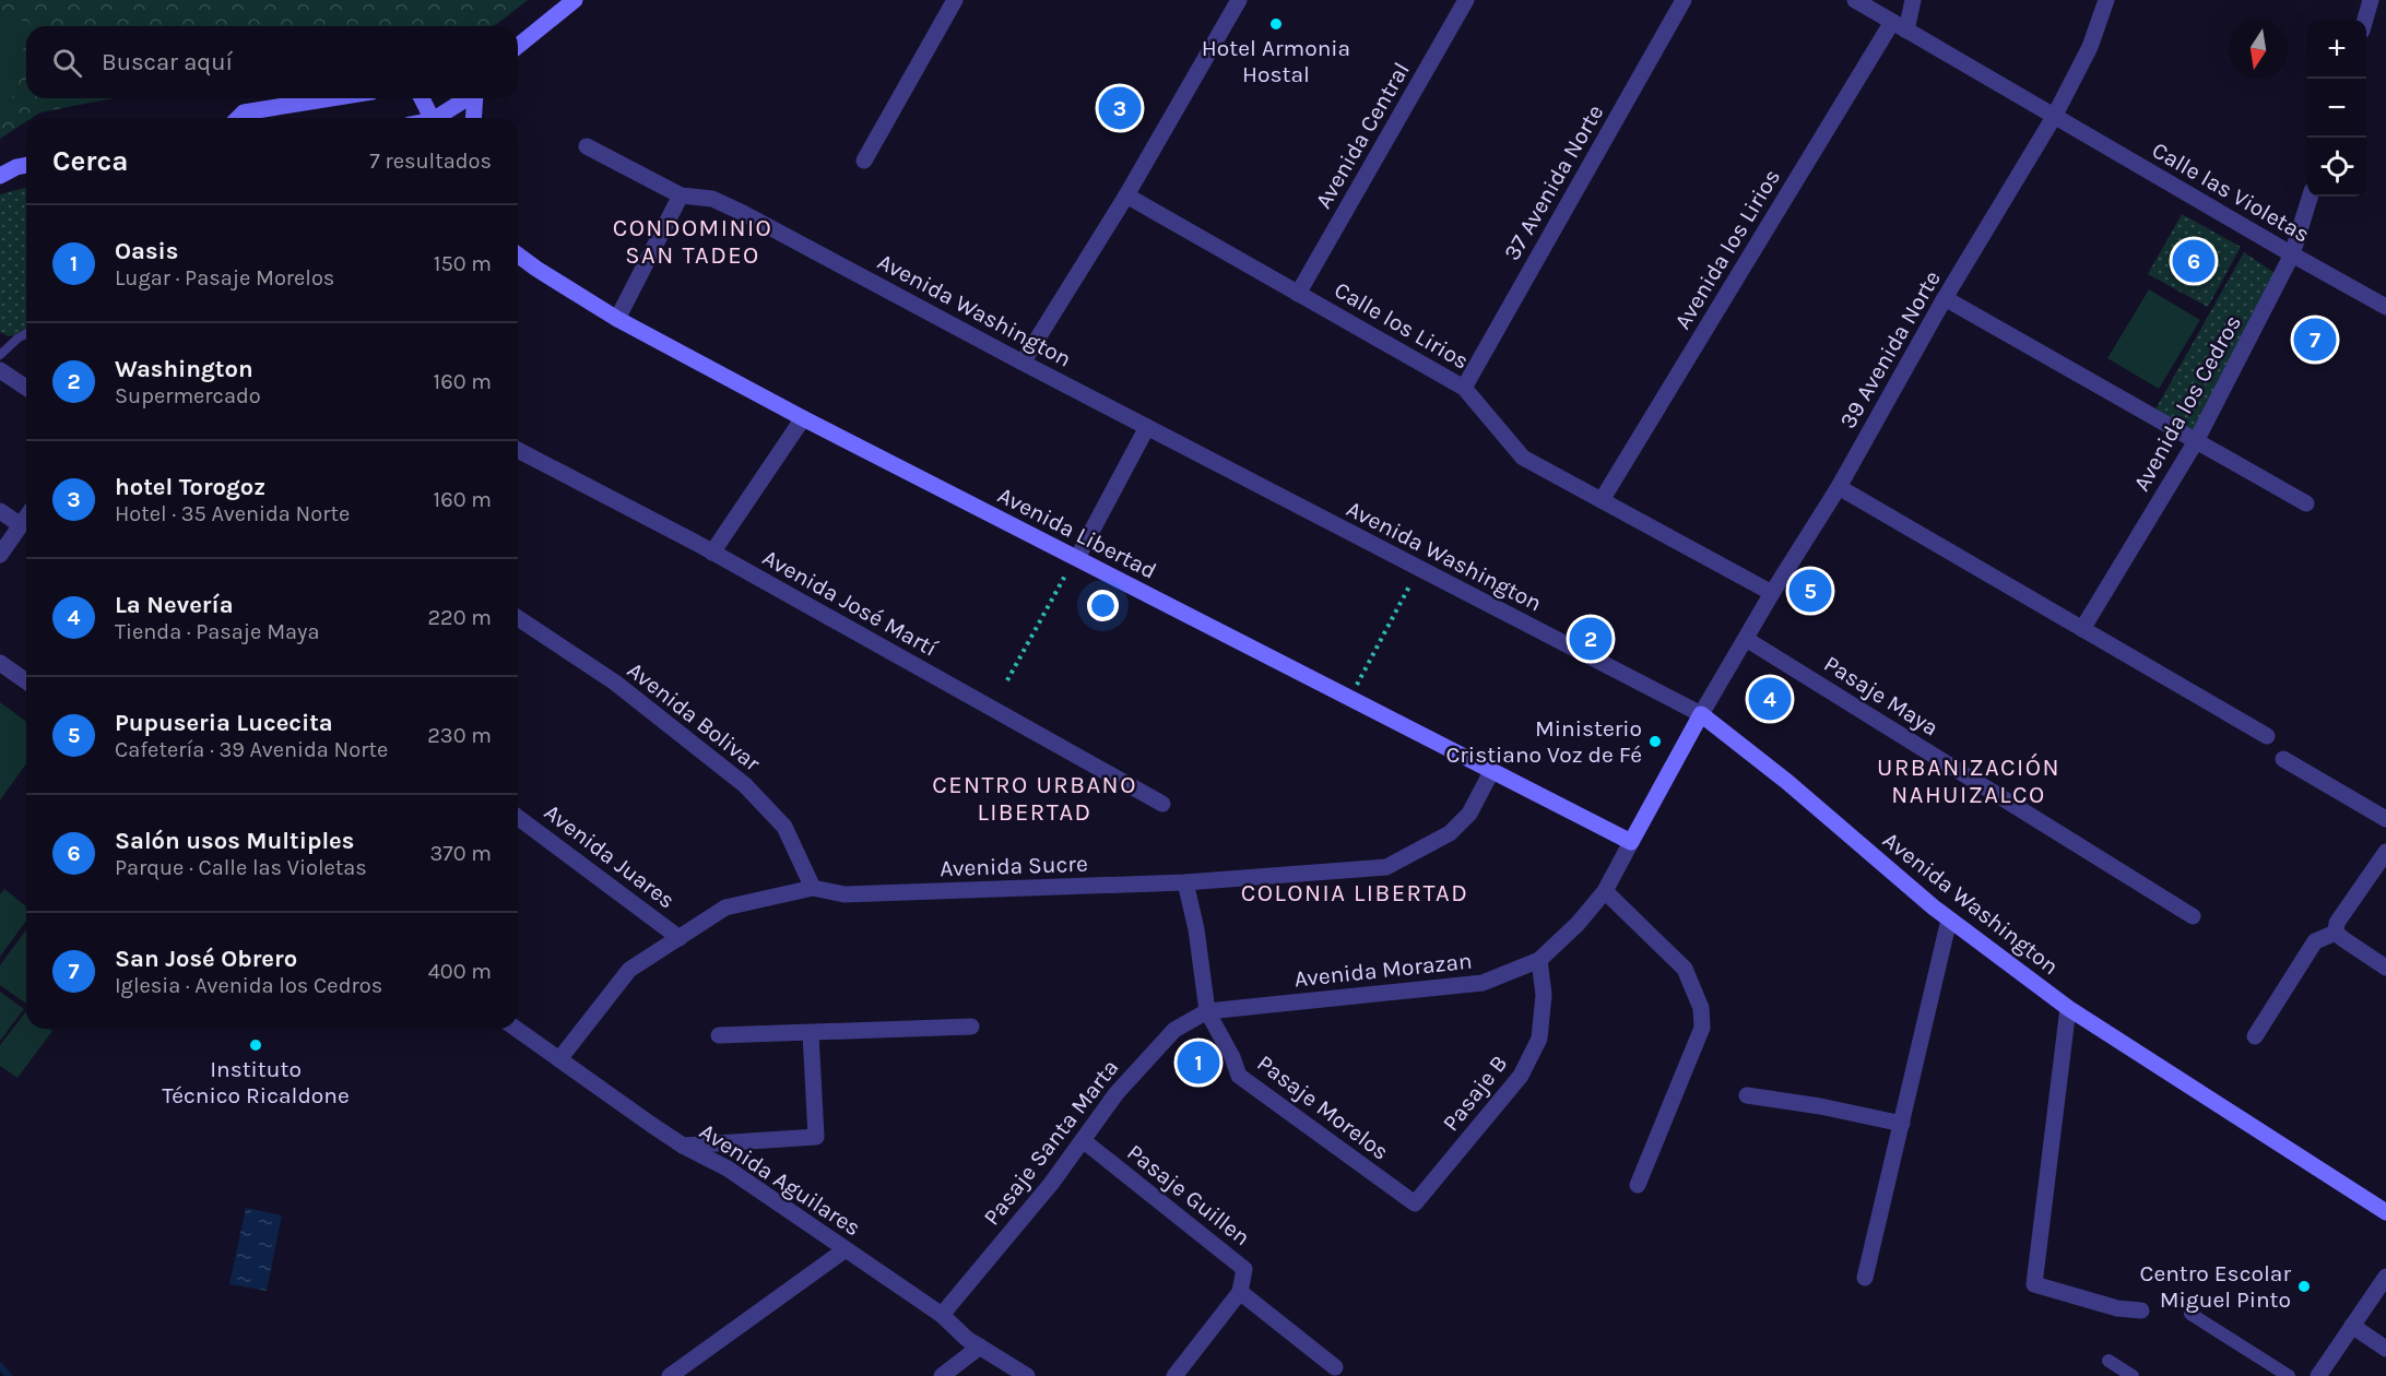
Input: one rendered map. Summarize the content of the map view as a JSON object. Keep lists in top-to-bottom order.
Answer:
{
  "streets": {
    "main road": ["Avenida Washington", "Avenida Libertad", "Avenida Morazan"],
    "street": [
      "Avenida Central",
      "37 Avenida Norte",
      "Calle las Violetas",
      "Avenida los Lirios",
      "Calle los Lirios",
      "39 Avenida Norte",
      "Avenida los Cedros",
      "Avenida José Martí",
      "Pasaje Maya",
      "Avenida Bolivar",
      "Avenida Juares",
      "Avenida Sucre",
      "Pasaje B",
      "Pasaje Morelos",
      "Pasaje Santa Marta",
      "Avenida Aguilares",
      "Pasaje Guillen"
    ]
  },
  "crossings": [
    ["Avenida Central", "Calle los Lirios"],
    ["37 Avenida Norte", "Calle los Lirios"],
    ["Calle las Violetas", "Avenida los Lirios"],
    ["Calle las Violetas", "39 Avenida Norte"],
    ["Calle las Violetas", "Avenida los Cedros"],
    ["Avenida los Lirios", "Calle los Lirios"],
    ["Avenida Washington", "39 Avenida Norte"],
    ["Avenida Washington", "Avenida Morazan"],
    ["Calle los Lirios", "39 Avenida Norte"],
    ["39 Avenida Norte", "Pasaje Maya"],
    ["39 Avenida Norte", "Avenida Morazan"],
    ["Avenida Libertad", "Avenida Sucre"],
    ["Avenida Libertad", "Avenida Morazan"],
    ["Avenida Bolivar", "Avenida Sucre"],
    ["Avenida Juares", "Avenida Sucre"],
    ["Avenida Sucre", "Pasaje Morelos"],
    ["Avenida Sucre", "Avenida Aguilares"],
    ["Avenida Morazan", "Pasaje B"],
    ["Avenida Morazan", "Pasaje Morelos"],
    ["Avenida Morazan", "Pasaje Santa Marta"],
    ["Pasaje B", "Pasaje Morelos"],
    ["Pasaje Morelos", "Pasaje Santa Marta"],
    ["Pasaje Santa Marta", "Avenida Aguilares"],
    ["Pasaje Santa Marta", "Pasaje Guillen"]
  ],
  "districts": [
    "CONDOMINIO SAN TADEO",
    "URBANIZACIÓN NAHUIZALCO",
    "CENTRO URBANO LIBERTAD",
    "COLONIA LIBERTAD"
  ],
  "places": [
    "Hotel Armonia Hostal",
    "Ministerio Cristiano Voz de Fé",
    "Instituto Técnico Ricaldone",
    "Centro Escolar Miguel Pinto"
  ],
  "north": "bottom",
  "page": {
    "map_buttons": ["+", "−"],
    "search": "Buscar aquí",
    "pins": [
      "3",
      "6",
      "7",
      "5",
      "2",
      "4",
      "1"
    ],
    "heading": ["Cerca", "7 resultados"],
    "list": [
      {
        "mark": "1",
        "name": "Oasis",
        "note": "Lugar · Pasaje Morelos",
        "value": "150 m"
      },
      {
        "mark": "2",
        "name": "Washington",
        "note": "Supermercado",
        "value": "160 m"
      },
      {
        "mark": "3",
        "name": "hotel Torogoz",
        "note": "Hotel · 35 Avenida Norte",
        "value": "160 m"
      },
      {
        "mark": "4",
        "name": "La Nevería",
        "note": "Tienda · Pasaje Maya",
        "value": "220 m"
      },
      {
        "mark": "5",
        "name": "Pupuseria Lucecita",
        "note": "Cafetería · 39 Avenida Norte",
        "value": "230 m"
      },
      {
        "mark": "6",
        "name": "Salón usos Multiples",
        "note": "Parque · Calle las Violetas",
        "value": "370 m"
      },
      {
        "mark": "7",
        "name": "San José Obrero",
        "note": "Iglesia · Avenida los Cedros",
        "value": "400 m"
      }
    ]
  }
}
